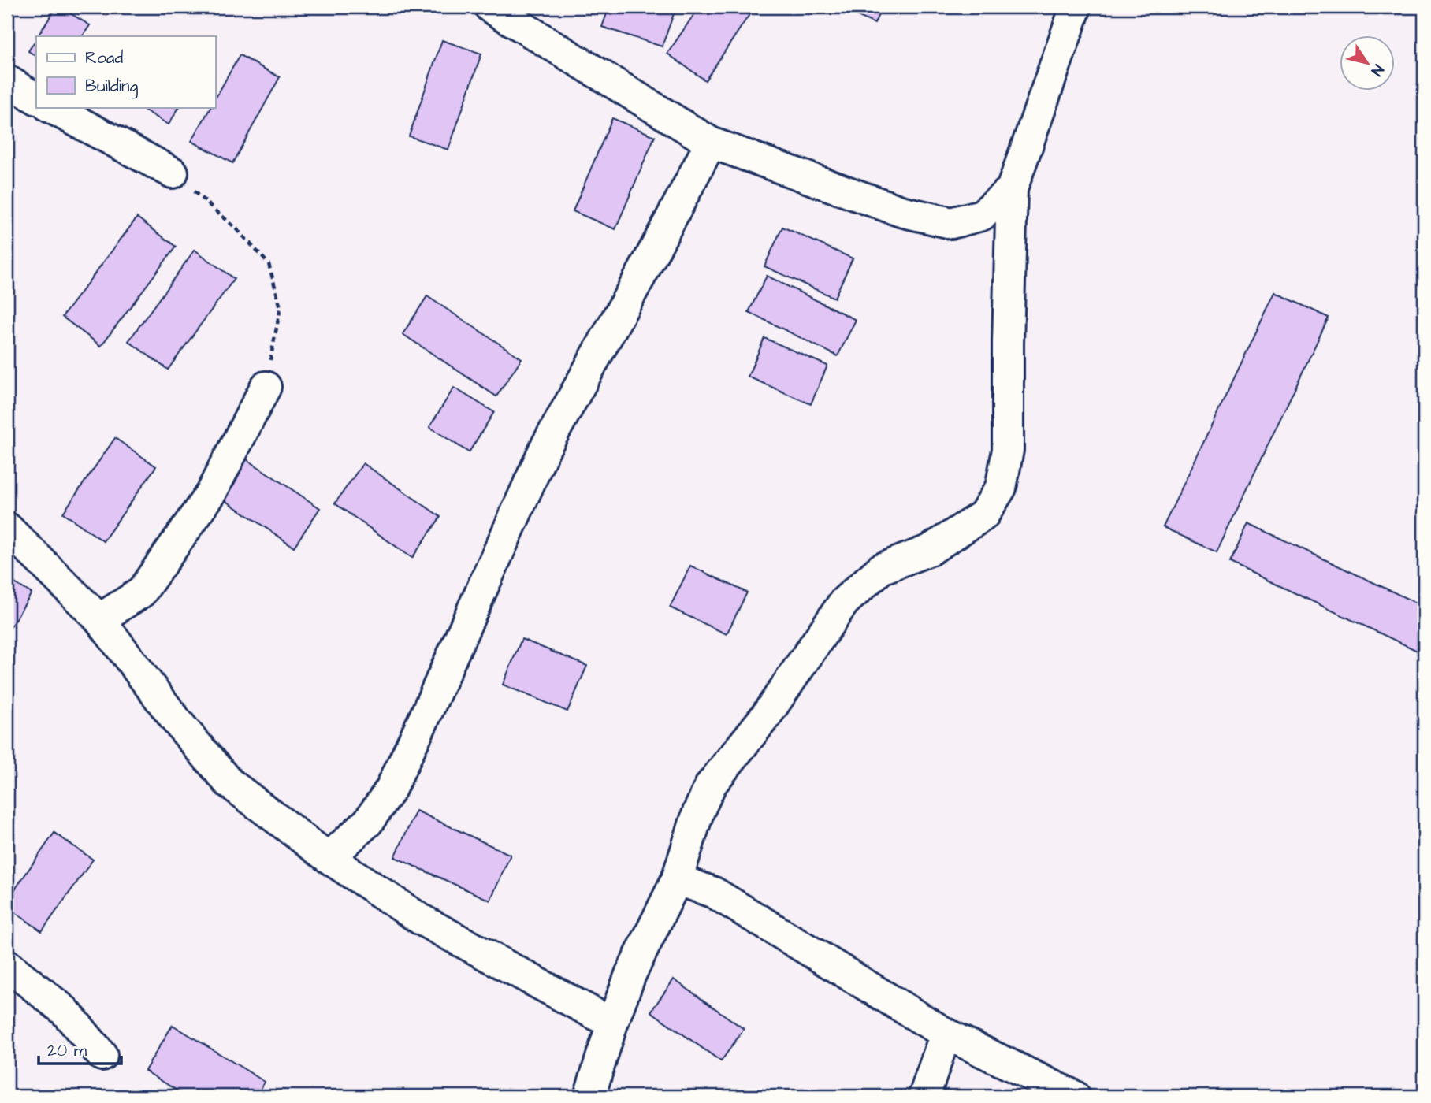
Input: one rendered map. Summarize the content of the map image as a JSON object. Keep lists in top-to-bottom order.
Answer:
{
  "legend": ["Road", "Building"],
  "scale_bar": "20 m",
  "north": "bottom right"
}
